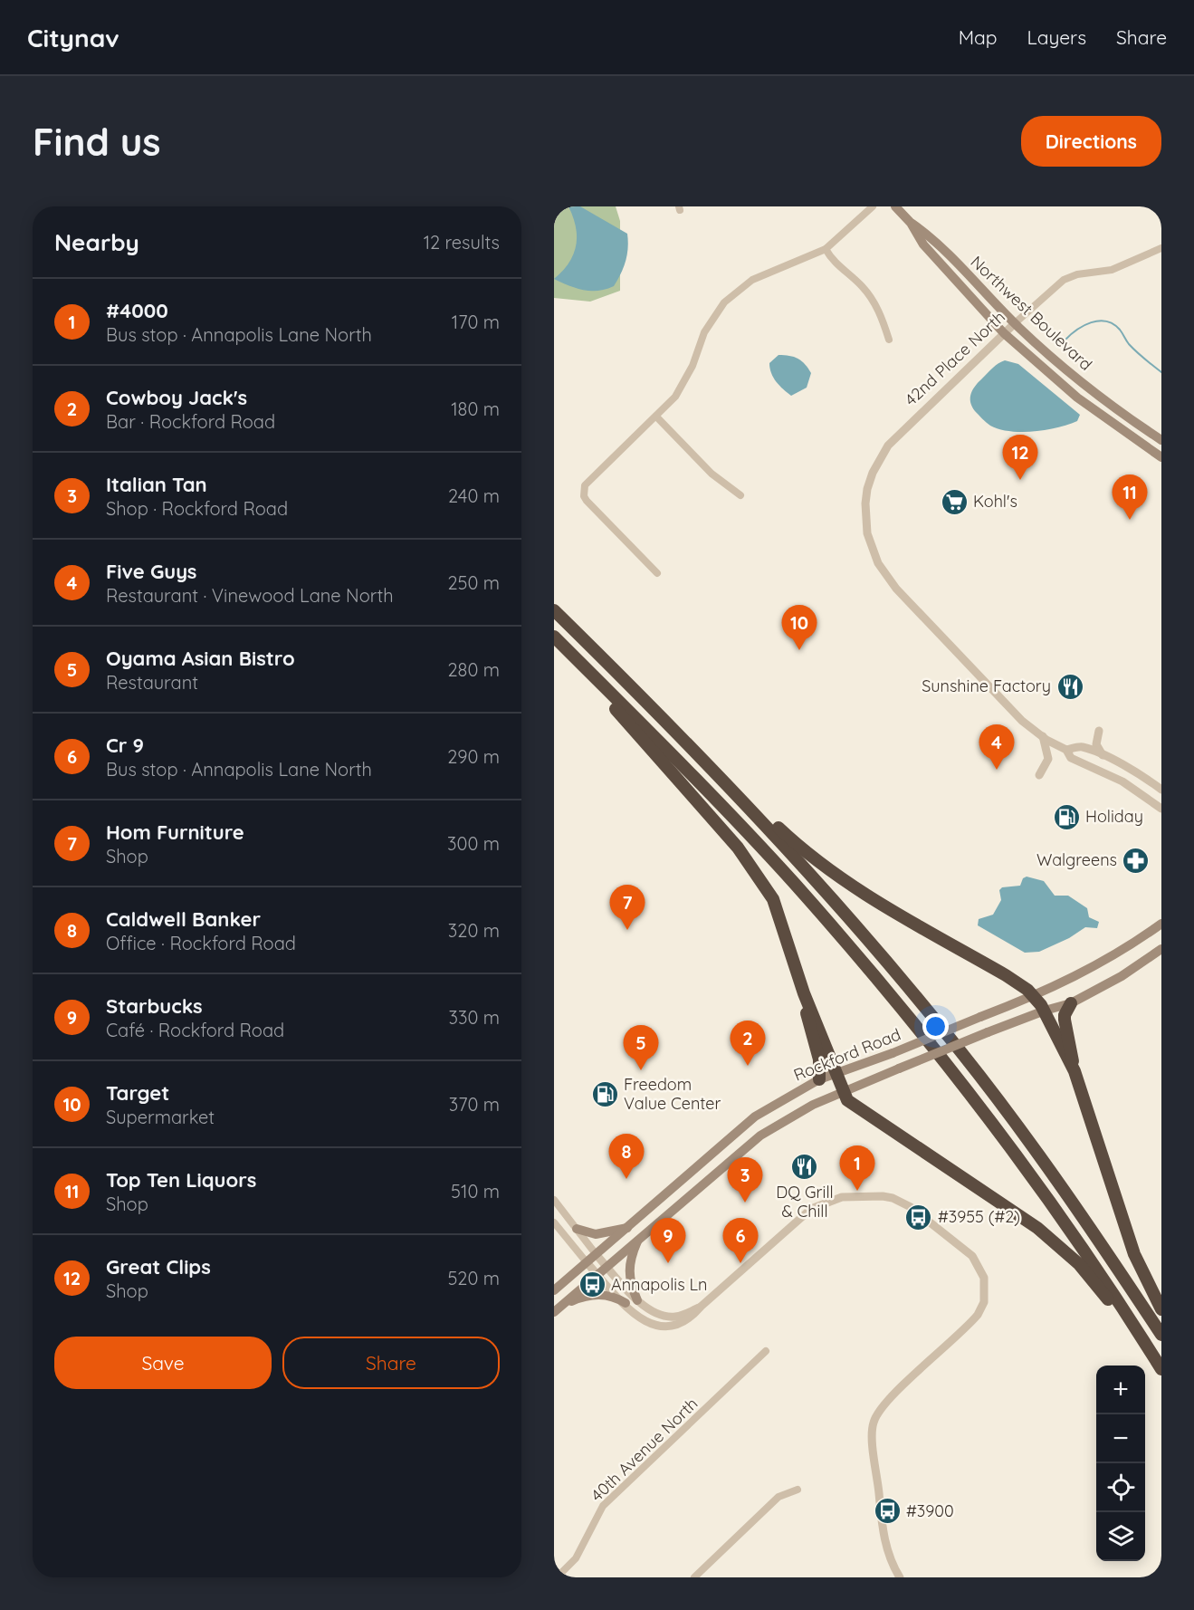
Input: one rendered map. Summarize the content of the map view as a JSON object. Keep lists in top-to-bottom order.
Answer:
{
  "streets": {
    "main road": ["Northwest Boulevard", "Rockford Road"],
    "street": ["42nd Place North", "40th Avenue North"]
  },
  "crossings": [
    ["Northwest Boulevard", "42nd Place North"]
  ],
  "places": {
    "supermarket": ["Kohl's"],
    "restaurant": ["Sunshine Factory", "DQ Grill & Chill"],
    "fuel station": ["Holiday", "Freedom Value Center"],
    "pharmacy": ["Walgreens"],
    "bus stop": ["#3955 (#2)", "Annapolis Ln", "#3900"]
  },
  "page": {
    "header": "Citynav",
    "nav": ["Map", "Layers", "Share"],
    "buttons": [
      "Directions",
      ["Save", "Share"]
    ],
    "title": "Find us",
    "heading": ["Nearby", "12 results"],
    "list": [
      {
        "mark": "1",
        "name": "#4000",
        "note": "Bus stop · Annapolis Lane North",
        "value": "170 m"
      },
      {
        "mark": "2",
        "name": "Cowboy Jack's",
        "note": "Bar · Rockford Road",
        "value": "180 m"
      },
      {
        "mark": "3",
        "name": "Italian Tan",
        "note": "Shop · Rockford Road",
        "value": "240 m"
      },
      {
        "mark": "4",
        "name": "Five Guys",
        "note": "Restaurant · Vinewood Lane North",
        "value": "250 m"
      },
      {
        "mark": "5",
        "name": "Oyama Asian Bistro",
        "note": "Restaurant",
        "value": "280 m"
      },
      {
        "mark": "6",
        "name": "Cr 9",
        "note": "Bus stop · Annapolis Lane North",
        "value": "290 m"
      },
      {
        "mark": "7",
        "name": "Hom Furniture",
        "note": "Shop",
        "value": "300 m"
      },
      {
        "mark": "8",
        "name": "Caldwell Banker",
        "note": "Office · Rockford Road",
        "value": "320 m"
      },
      {
        "mark": "9",
        "name": "Starbucks",
        "note": "Café · Rockford Road",
        "value": "330 m"
      },
      {
        "mark": "10",
        "name": "Target",
        "note": "Supermarket",
        "value": "370 m"
      },
      {
        "mark": "11",
        "name": "Top Ten Liquors",
        "note": "Shop",
        "value": "510 m"
      },
      {
        "mark": "12",
        "name": "Great Clips",
        "note": "Shop",
        "value": "520 m"
      }
    ],
    "pins": [
      "12",
      "11",
      "10",
      "4",
      "7",
      "2",
      "5",
      "8",
      "1",
      "3",
      "6",
      "9"
    ],
    "map_buttons": ["+", "−"]
  }
}
